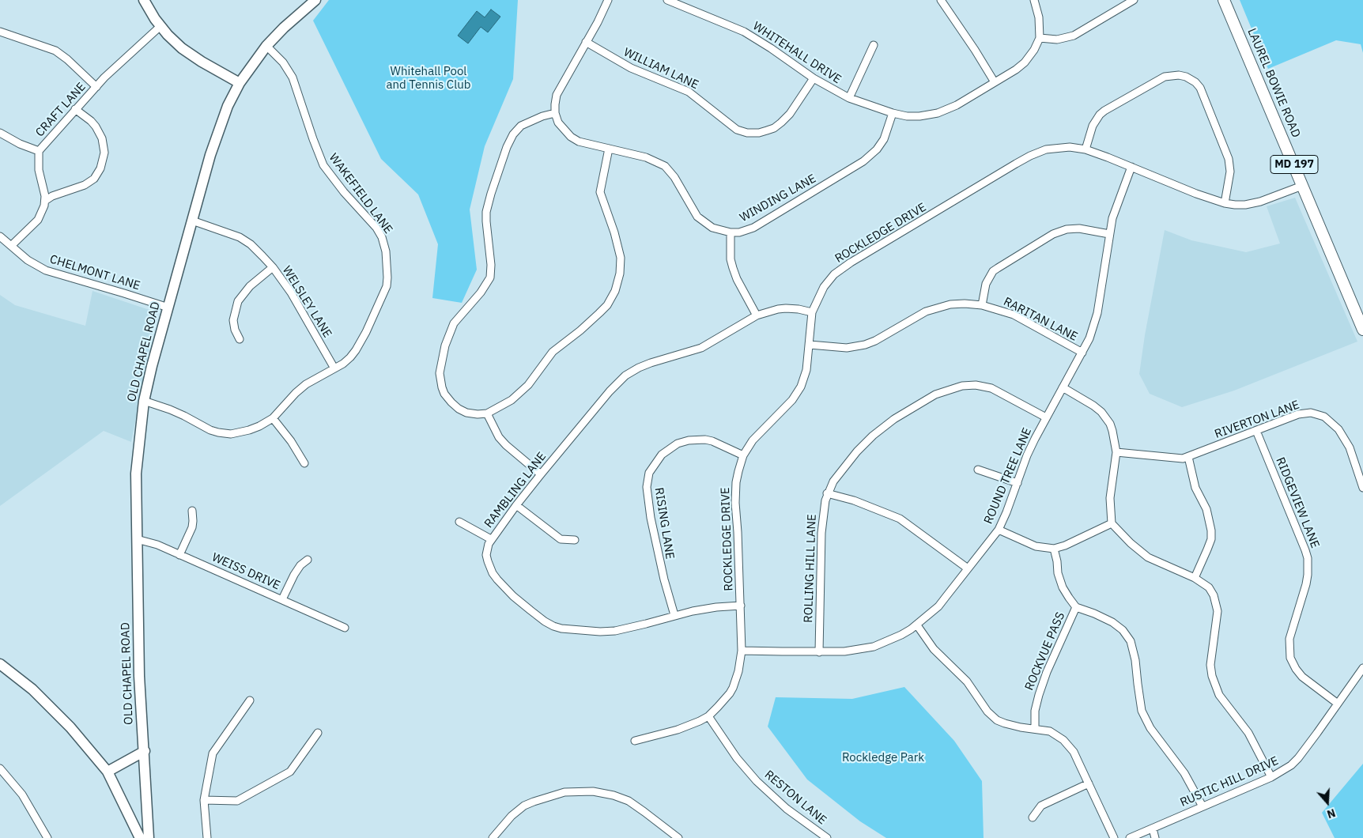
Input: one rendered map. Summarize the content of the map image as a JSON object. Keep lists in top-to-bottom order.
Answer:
{
  "streets": {
    "main road": ["LAUREL BOWIE ROAD", "MD 197"],
    "street": [
      "WHITEHALL DRIVE",
      "WILLIAM LANE",
      "CRAFT LANE",
      "WAKEFIELD LANE",
      "WINDING LANE",
      "ROCKLEDGE DRIVE",
      "CHELMONT LANE",
      "WELSLEY LANE",
      "RARITAN LANE",
      "OLD CHAPEL ROAD",
      "RIVERTON LANE",
      "ROUND TREE LANE",
      "RAMBLING LANE",
      "RIDGEVIEW LANE",
      "RISING LANE",
      "ROLLING HILL LANE",
      "WEISS DRIVE",
      "ROCKVUE PASS",
      "RUSTIC HILL DRIVE",
      "RESTON LANE"
    ]
  },
  "crossings": [
    ["WHITEHALL DRIVE", "WILLIAM LANE"],
    ["WHITEHALL DRIVE", "WINDING LANE"],
    ["LAUREL BOWIE ROAD", "ROCKLEDGE DRIVE"],
    ["CRAFT LANE", "CHELMONT LANE"],
    ["WAKEFIELD LANE", "WELSLEY LANE"],
    ["WAKEFIELD LANE", "OLD CHAPEL ROAD"],
    ["ROCKLEDGE DRIVE", "RARITAN LANE"],
    ["ROCKLEDGE DRIVE", "ROUND TREE LANE"],
    ["ROCKLEDGE DRIVE", "RAMBLING LANE"],
    ["ROCKLEDGE DRIVE", "RISING LANE"],
    ["ROCKLEDGE DRIVE", "RESTON LANE"],
    ["CHELMONT LANE", "OLD CHAPEL ROAD"],
    ["WELSLEY LANE", "OLD CHAPEL ROAD"],
    ["RARITAN LANE", "ROUND TREE LANE"],
    ["OLD CHAPEL ROAD", "WEISS DRIVE"],
    ["RIVERTON LANE", "RIDGEVIEW LANE"],
    ["ROUND TREE LANE", "ROLLING HILL LANE"],
    ["RAMBLING LANE", "RISING LANE"],
    ["RIDGEVIEW LANE", "RUSTIC HILL DRIVE"]
  ],
  "parks": ["Whitehall Pool and Tennis Club", "Rockledge Park"],
  "north": "bottom"
}
